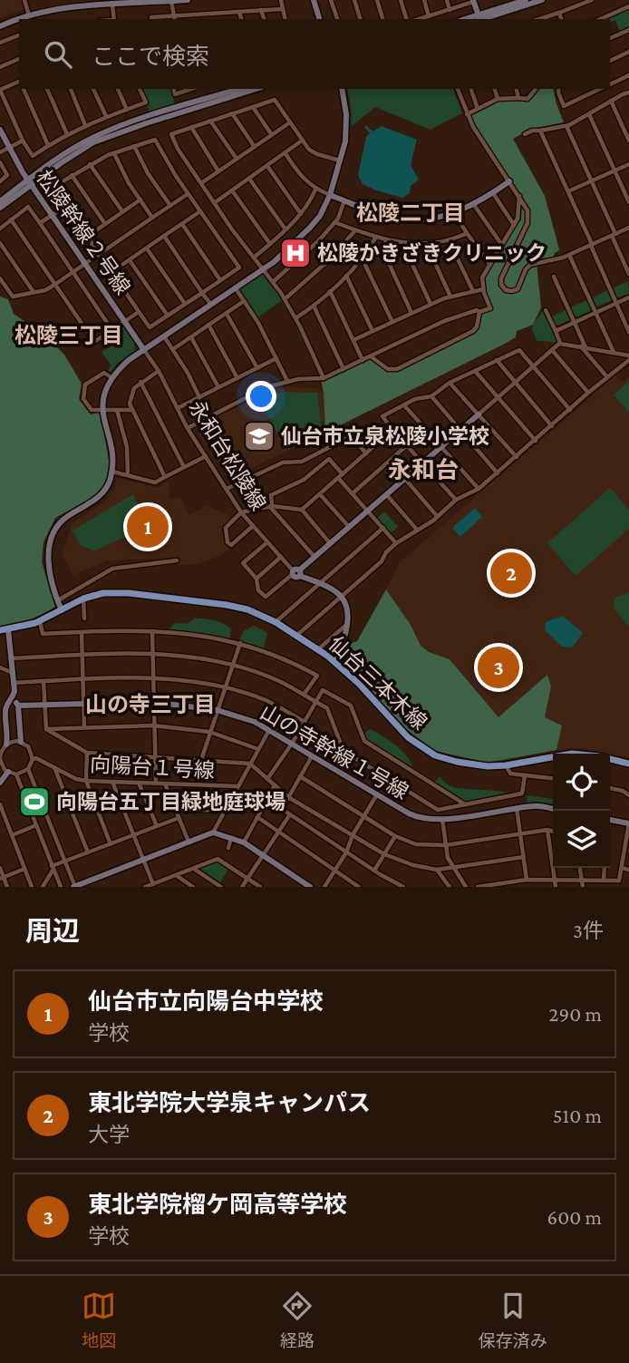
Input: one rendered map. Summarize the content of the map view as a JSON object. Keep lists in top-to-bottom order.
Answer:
{
  "streets": {
    "main road": ["仙台三本木線"],
    "street": [
      "松陵幹線２号線",
      "永和台松陵線",
      "山の寺幹線１号線",
      "向陽台１号線"
    ]
  },
  "crossings": [
    ["松陵幹線２号線", "永和台松陵線"]
  ],
  "districts": [
    "松陵二丁目",
    "松陵三丁目",
    "永和台",
    "山の寺三丁目"
  ],
  "places": {
    "hospital": ["松陵かきざきクリニック"],
    "school or university": ["仙台市立泉松陵小学校"],
    "sports": ["向陽台五丁目緑地庭球場"]
  },
  "page": {
    "search": "ここで検索",
    "pins": ["1", "2", "3"],
    "heading": ["周辺", "3件"],
    "list": [
      {
        "mark": "1",
        "name": "仙台市立向陽台中学校",
        "note": "学校",
        "value": "290 m"
      },
      {
        "mark": "2",
        "name": "東北学院大学泉キャンパス",
        "note": "大学",
        "value": "510 m"
      },
      {
        "mark": "3",
        "name": "東北学院榴ケ岡高等学校",
        "note": "学校",
        "value": "600 m"
      }
    ],
    "nav": ["地図", "経路", "保存済み"]
  }
}
